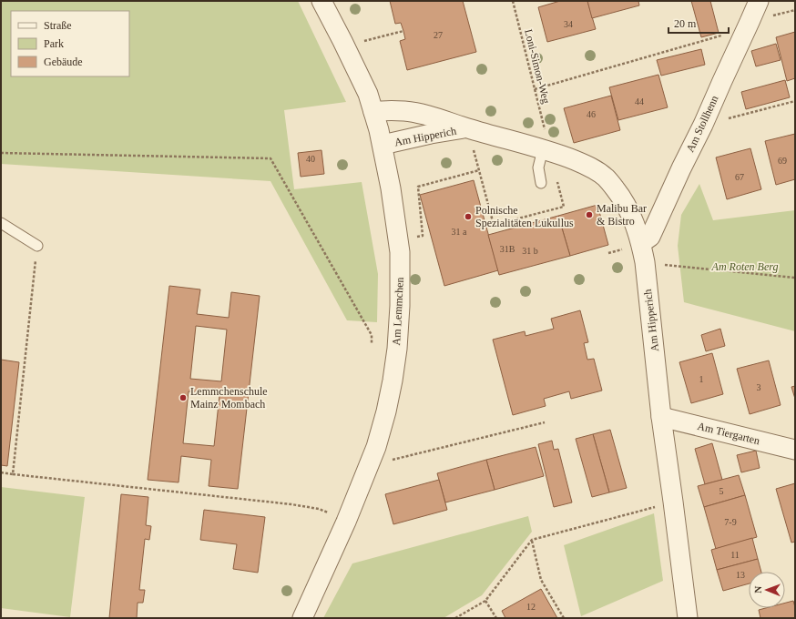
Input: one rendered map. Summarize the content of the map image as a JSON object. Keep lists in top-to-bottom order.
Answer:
{
  "streets": {
    "street": [
      "Am Stollhenn",
      "Am Hipperich",
      "Am Lemmchen",
      "Am Tiergarten"
    ],
    "path": ["Loni-Simon-Weg"]
  },
  "crossings": [
    ["Loni-Simon-Weg", "Am Hipperich"],
    ["Am Stollhenn", "Am Hipperich"],
    ["Am Hipperich", "Am Lemmchen"],
    ["Am Hipperich", "Am Tiergarten"]
  ],
  "parks": ["Am Roten Berg"],
  "places": ["Malibu Bar & Bistro", "Polnische Spezialitäten Lukullus", "Lemmchenschule Mainz Mombach"],
  "house_numbers": [
    "34",
    "27",
    "44",
    "46",
    "40",
    "69",
    "67",
    "31 a",
    "31B",
    "31 b",
    "1",
    "3",
    "5",
    "7-9",
    "11",
    "13",
    "12"
  ],
  "legend": ["Straße", "Park", "Gebäude"],
  "scale_bar": "20 m",
  "north": "left"
}
